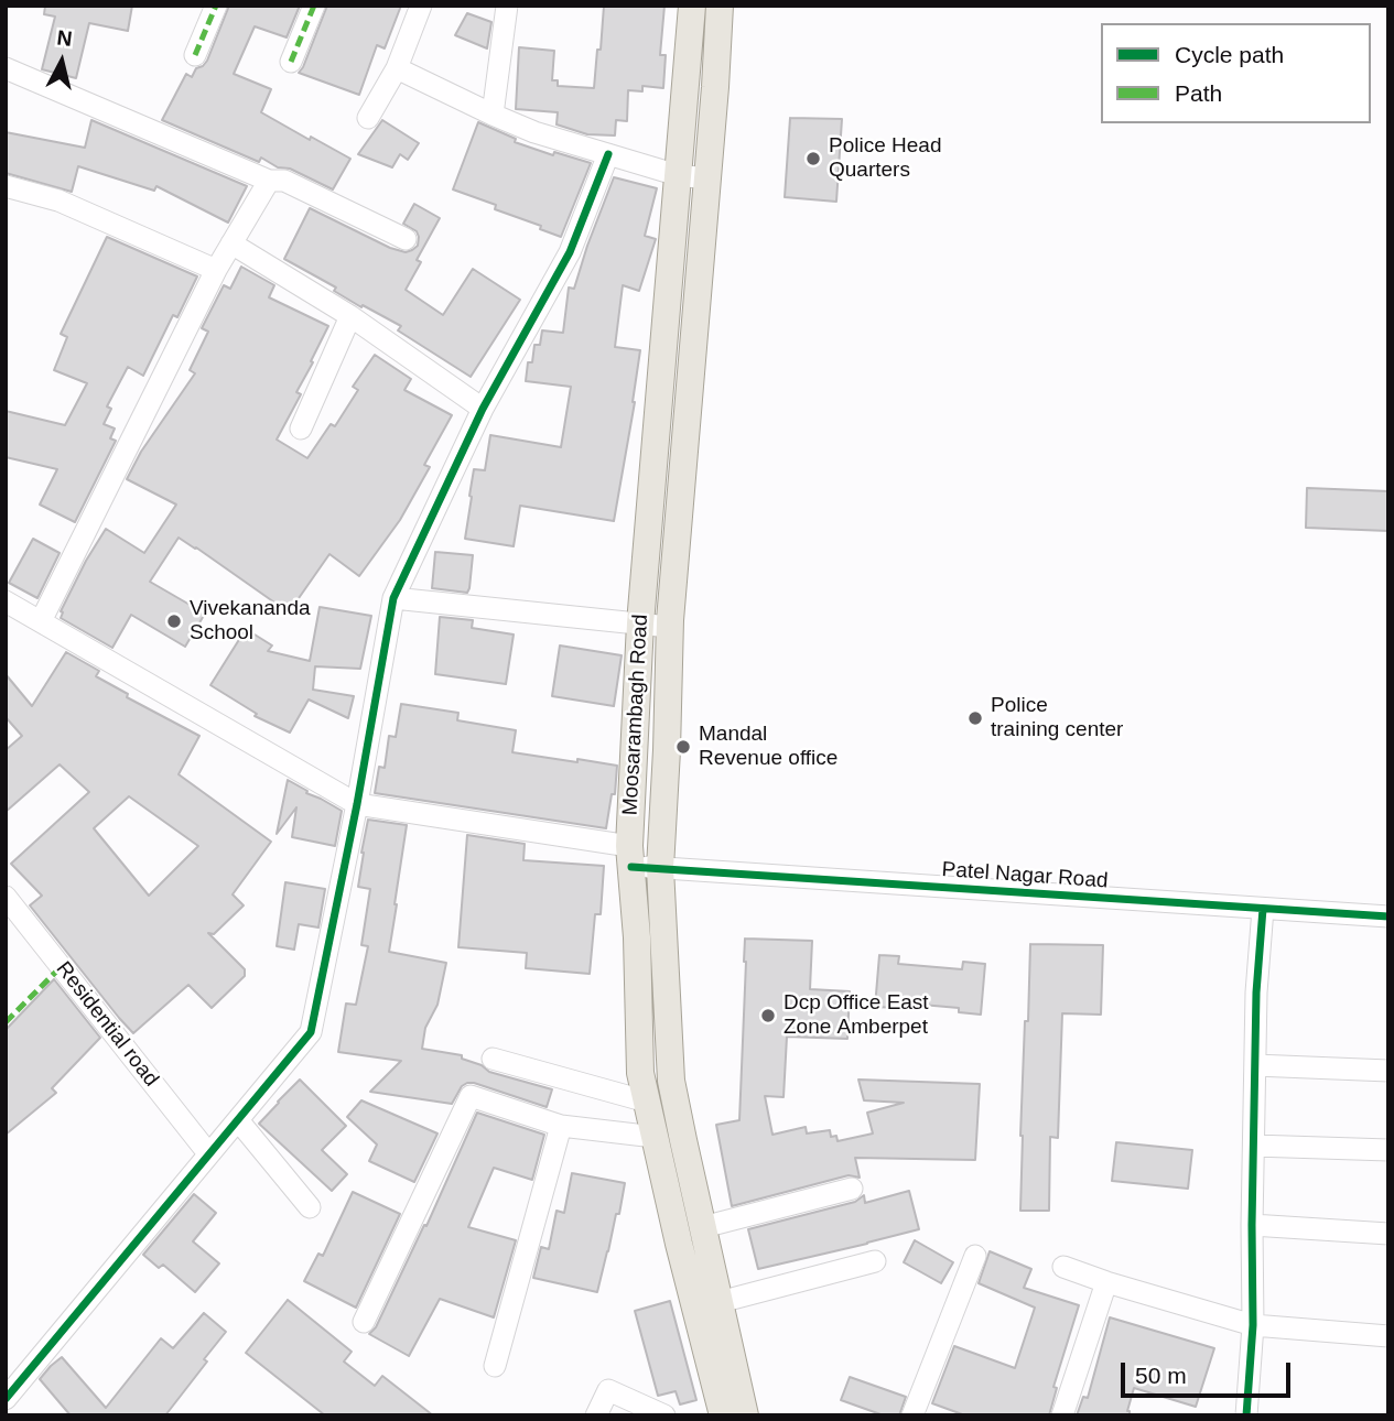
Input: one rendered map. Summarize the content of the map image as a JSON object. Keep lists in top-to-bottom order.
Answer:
{
  "streets": {
    "main road": ["Moosarambagh Road"],
    "street": ["Patel Nagar Road", "Residential road"]
  },
  "crossings": [
    ["Moosarambagh Road", "Patel Nagar Road"]
  ],
  "places": [
    "Police Head Quarters",
    "Vivekananda School",
    "Police training center",
    "Mandal Revenue office",
    "Dcp Office East Zone Amberpet"
  ],
  "legend": ["Cycle path", "Path"],
  "scale_bar": "50 m",
  "north": "top"
}
